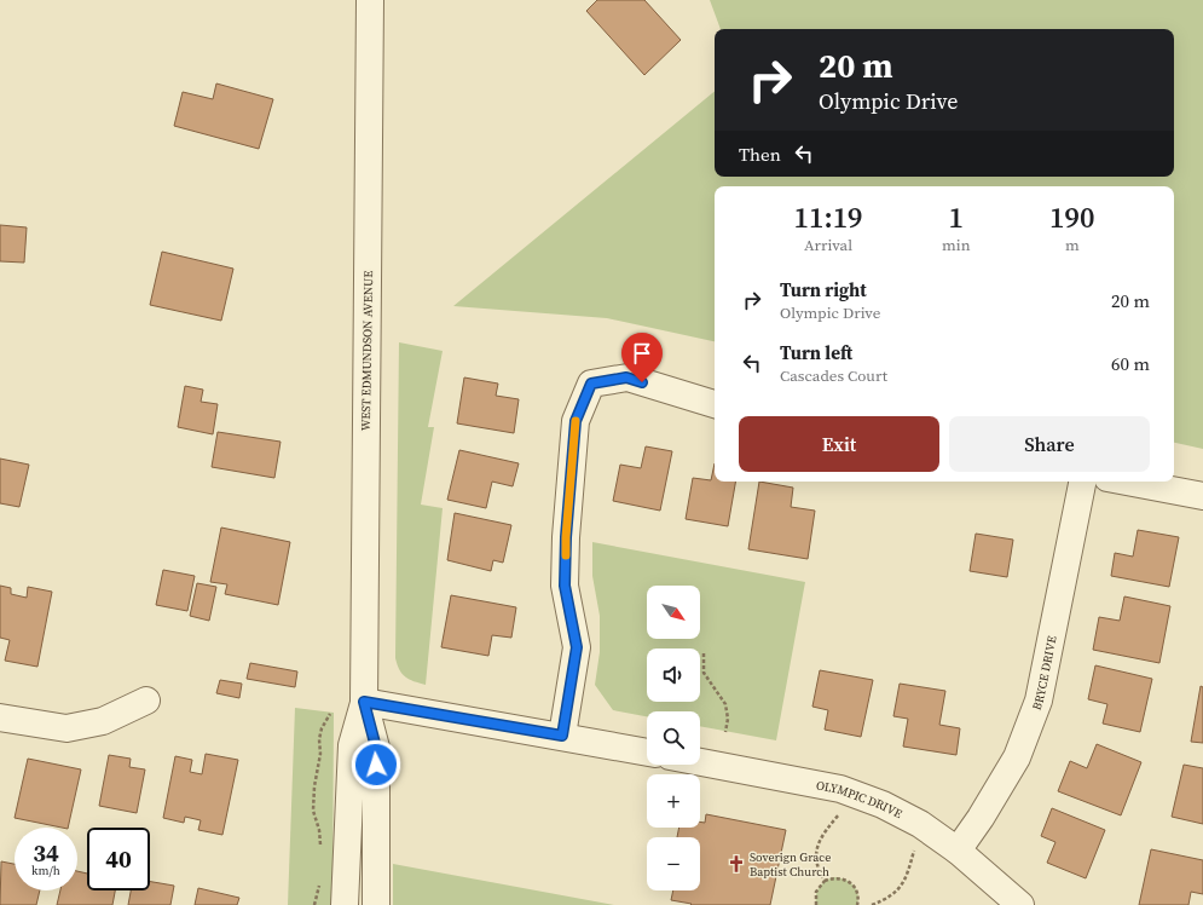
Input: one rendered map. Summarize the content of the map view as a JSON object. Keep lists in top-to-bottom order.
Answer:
{
  "streets": {
    "street": ["WEST EDMUNDSON AVENUE", "BRYCE DRIVE", "OLYMPIC DRIVE"]
  },
  "crossings": [
    ["BRYCE DRIVE", "OLYMPIC DRIVE"]
  ],
  "places": {
    "church": ["Soverign Grace Baptist Church"]
  },
  "north": "bottom right",
  "page": {
    "turn": ["20 m", "Olympic Drive"],
    "then": "Then",
    "eta": [
      "11:19",
      "Arrival",
      "1",
      "min",
      "190",
      "m"
    ],
    "list": [
      {
        "name": "Turn right",
        "note": "Olympic Drive",
        "value": "20 m"
      },
      {
        "name": "Turn left",
        "note": "Cascades Court",
        "value": "60 m"
      }
    ],
    "buttons": ["Exit", "Share"],
    "map_buttons": ["+", "−"],
    "speed": "34 km/h",
    "limit": "40"
  }
}
